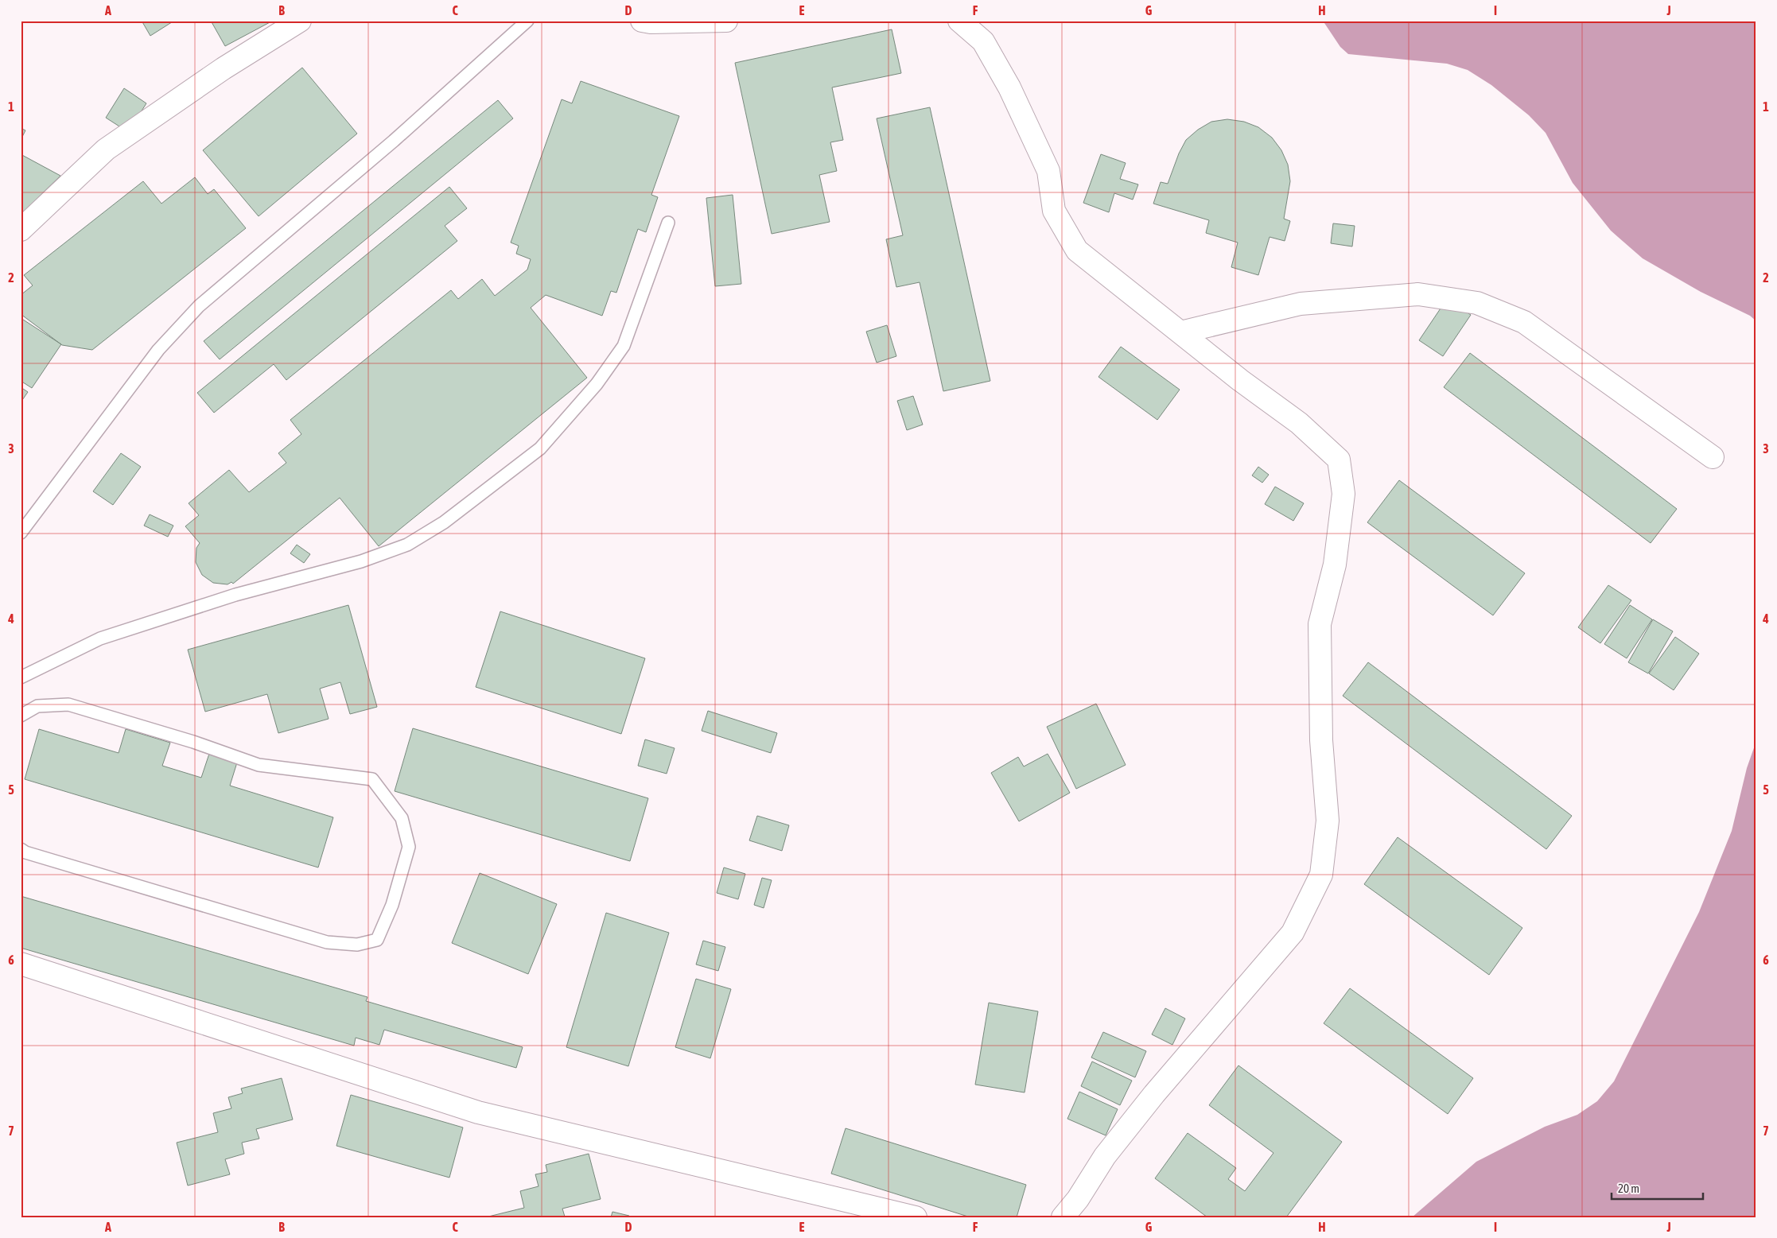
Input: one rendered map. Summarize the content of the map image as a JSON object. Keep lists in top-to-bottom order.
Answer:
{
  "scale_bar": "20 m",
  "grid": {
    "columns": [
      "A",
      "B",
      "C",
      "D",
      "E",
      "F",
      "G",
      "H",
      "I",
      "J"
    ],
    "rows": [
      "1",
      "2",
      "3",
      "4",
      "5",
      "6",
      "7"
    ]
  }
}
